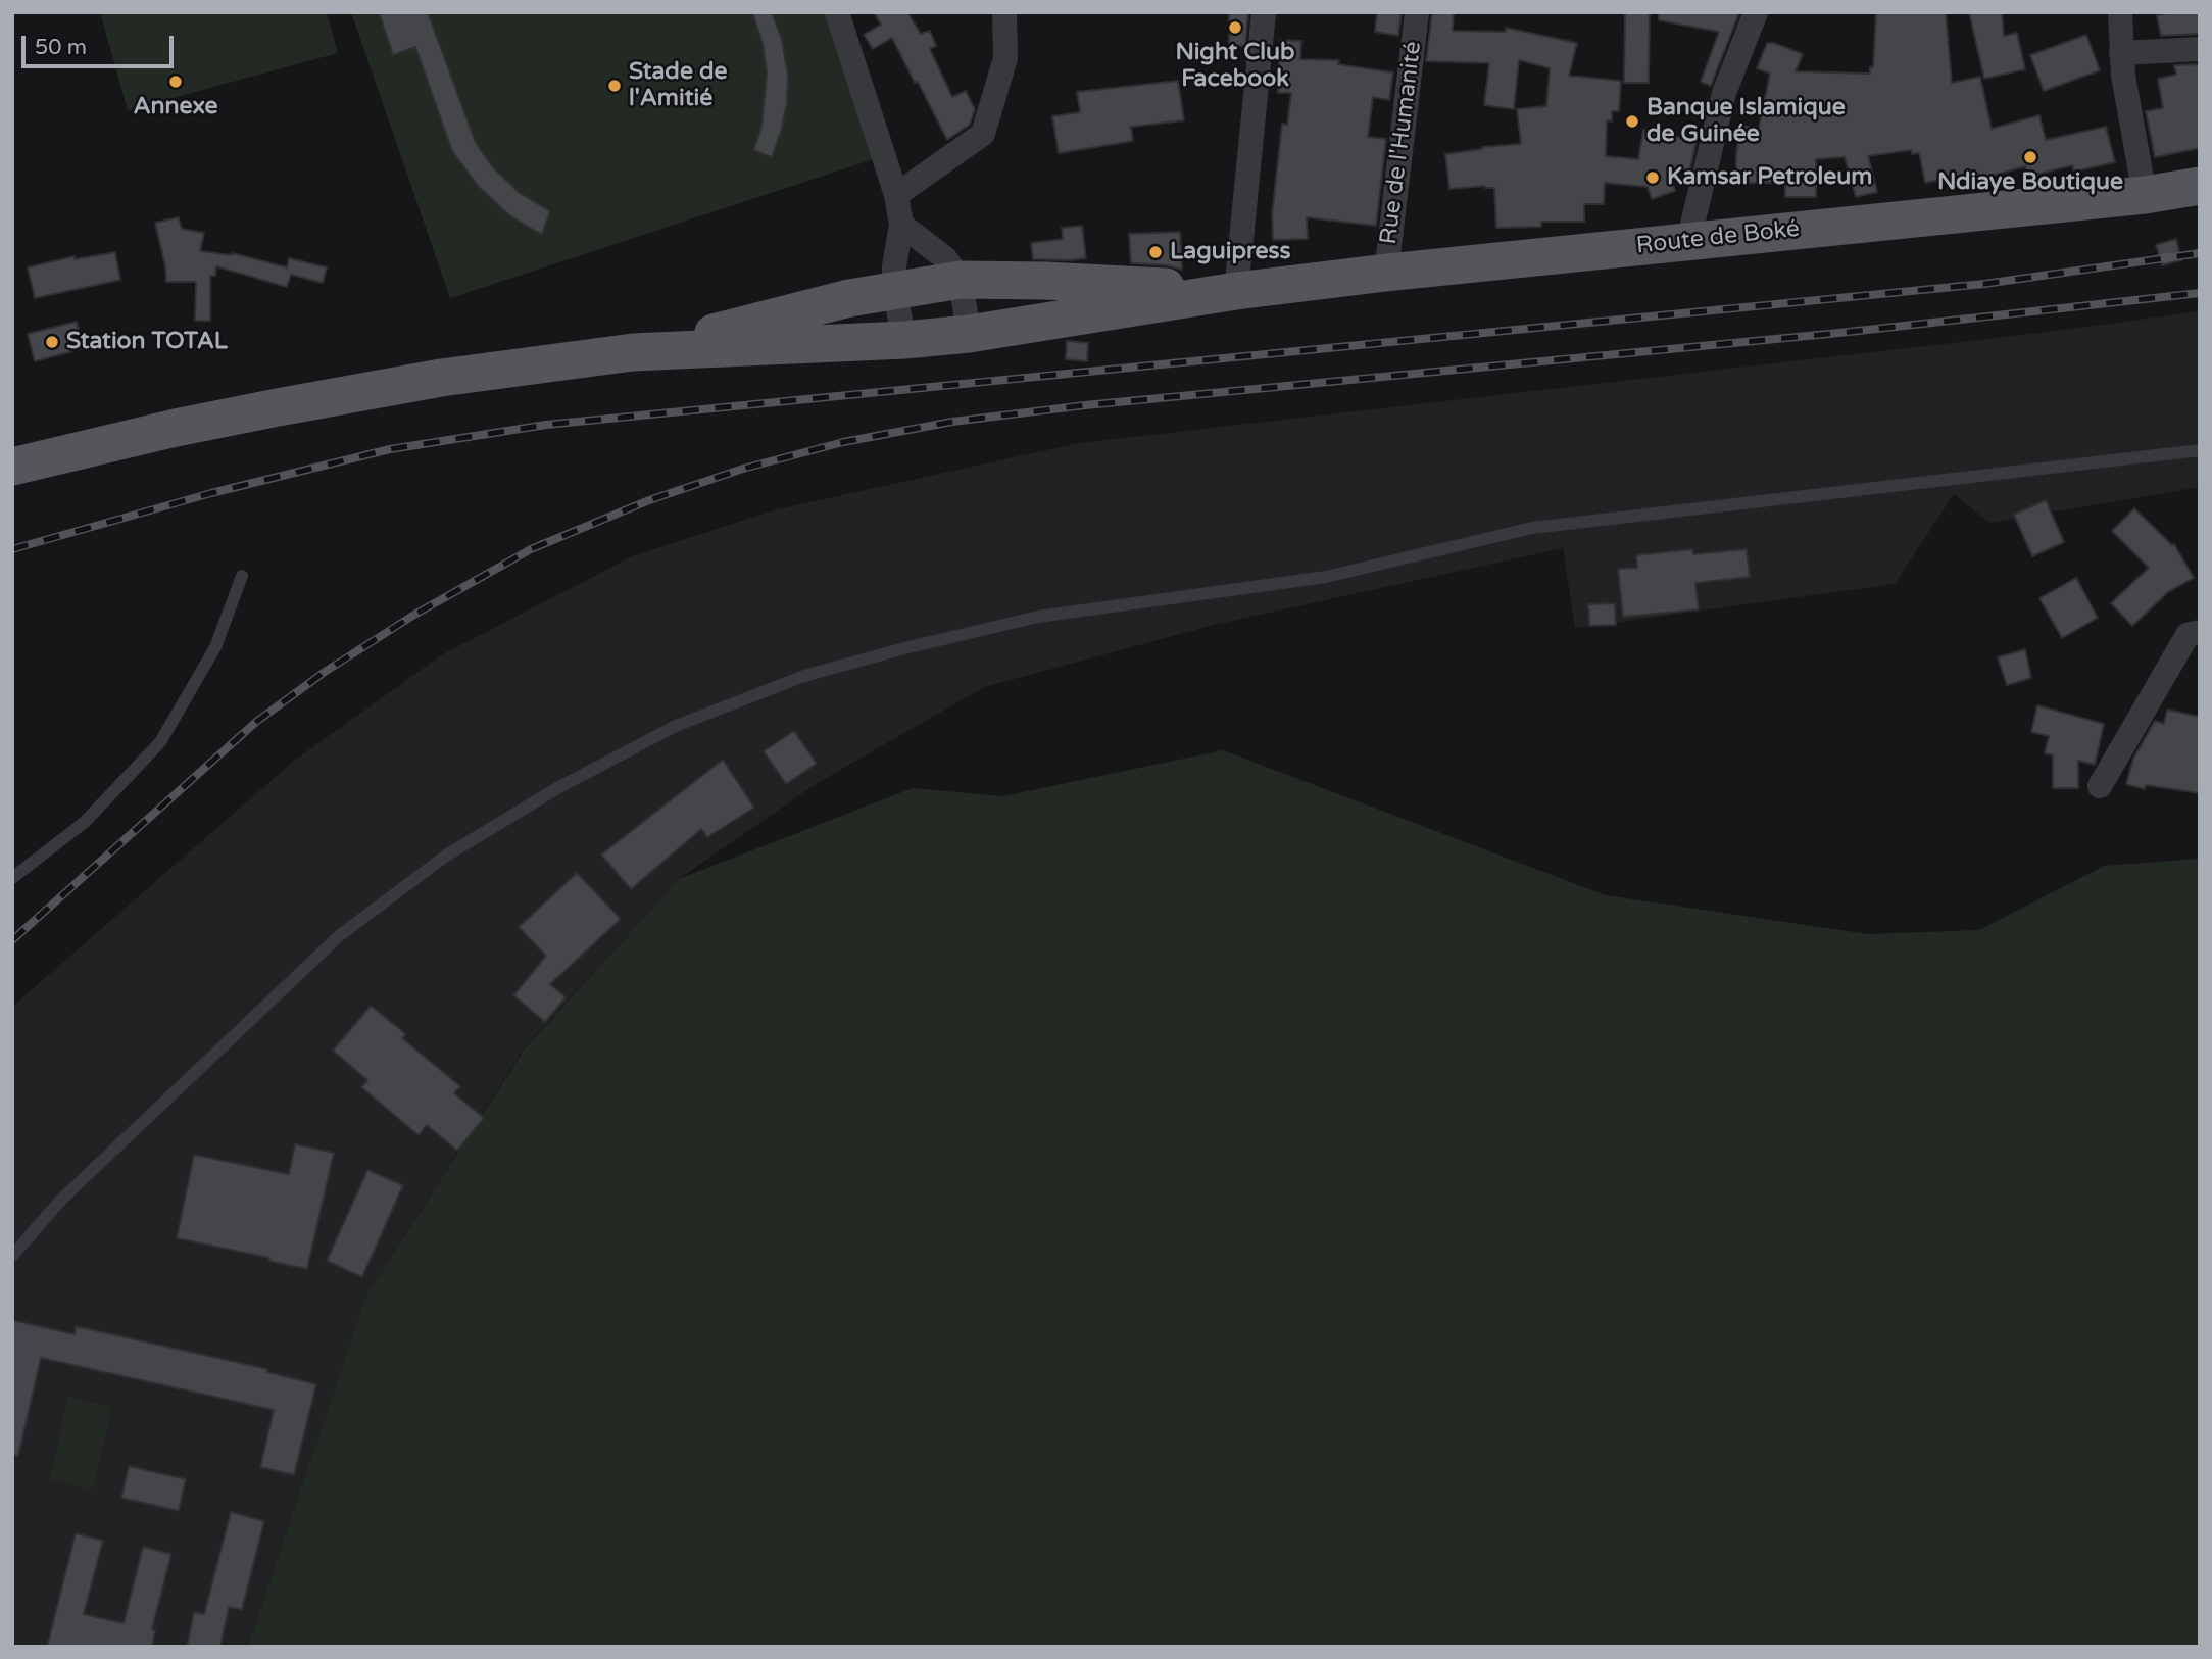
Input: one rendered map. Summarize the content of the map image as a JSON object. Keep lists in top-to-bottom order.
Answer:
{
  "streets": {
    "main road": ["Route de Boké"],
    "street": ["Rue de l'Humanité"]
  },
  "crossings": [
    ["Rue de l'Humanité", "Route de Boké"]
  ],
  "places": [
    "Night Club Facebook",
    "Annexe",
    "Stade de l'Amitié",
    "Banque Islamique de Guinée",
    "Ndiaye Boutique",
    "Kamsar Petroleum",
    "Laguipress",
    "Station TOTAL"
  ],
  "scale_bar": "50 m"
}
